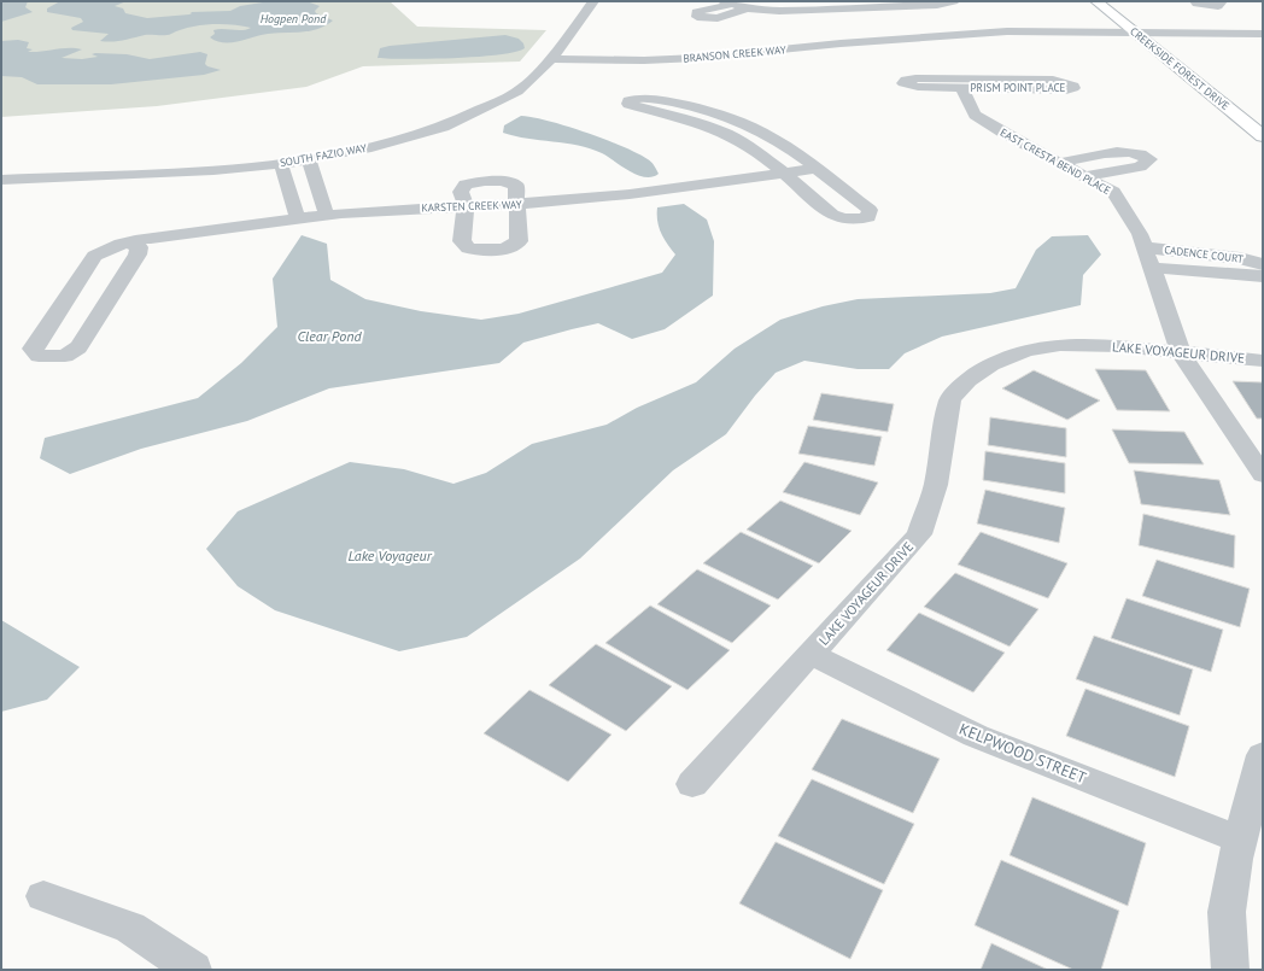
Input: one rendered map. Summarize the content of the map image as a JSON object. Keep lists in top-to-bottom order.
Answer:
{
  "streets": {
    "main road": ["CREEKSIDE FOREST DRIVE"],
    "street": [
      "BRANSON CREEK WAY",
      "PRISM POINT PLACE",
      "SOUTH FAZIO WAY",
      "EAST CRESTA BEND PLACE",
      "KARSTEN CREEK WAY",
      "CADENCE COURT",
      "LAKE VOYAGEUR DRIVE",
      "KELPWOOD STREET"
    ]
  },
  "crossings": [
    ["BRANSON CREEK WAY", "CREEKSIDE FOREST DRIVE"],
    ["BRANSON CREEK WAY", "SOUTH FAZIO WAY"],
    ["PRISM POINT PLACE", "EAST CRESTA BEND PLACE"],
    ["EAST CRESTA BEND PLACE", "CADENCE COURT"],
    ["EAST CRESTA BEND PLACE", "LAKE VOYAGEUR DRIVE"],
    ["LAKE VOYAGEUR DRIVE", "KELPWOOD STREET"]
  ],
  "water": ["Hogpen Pond", "Clear Pond", "Lake Voyageur"]
}
